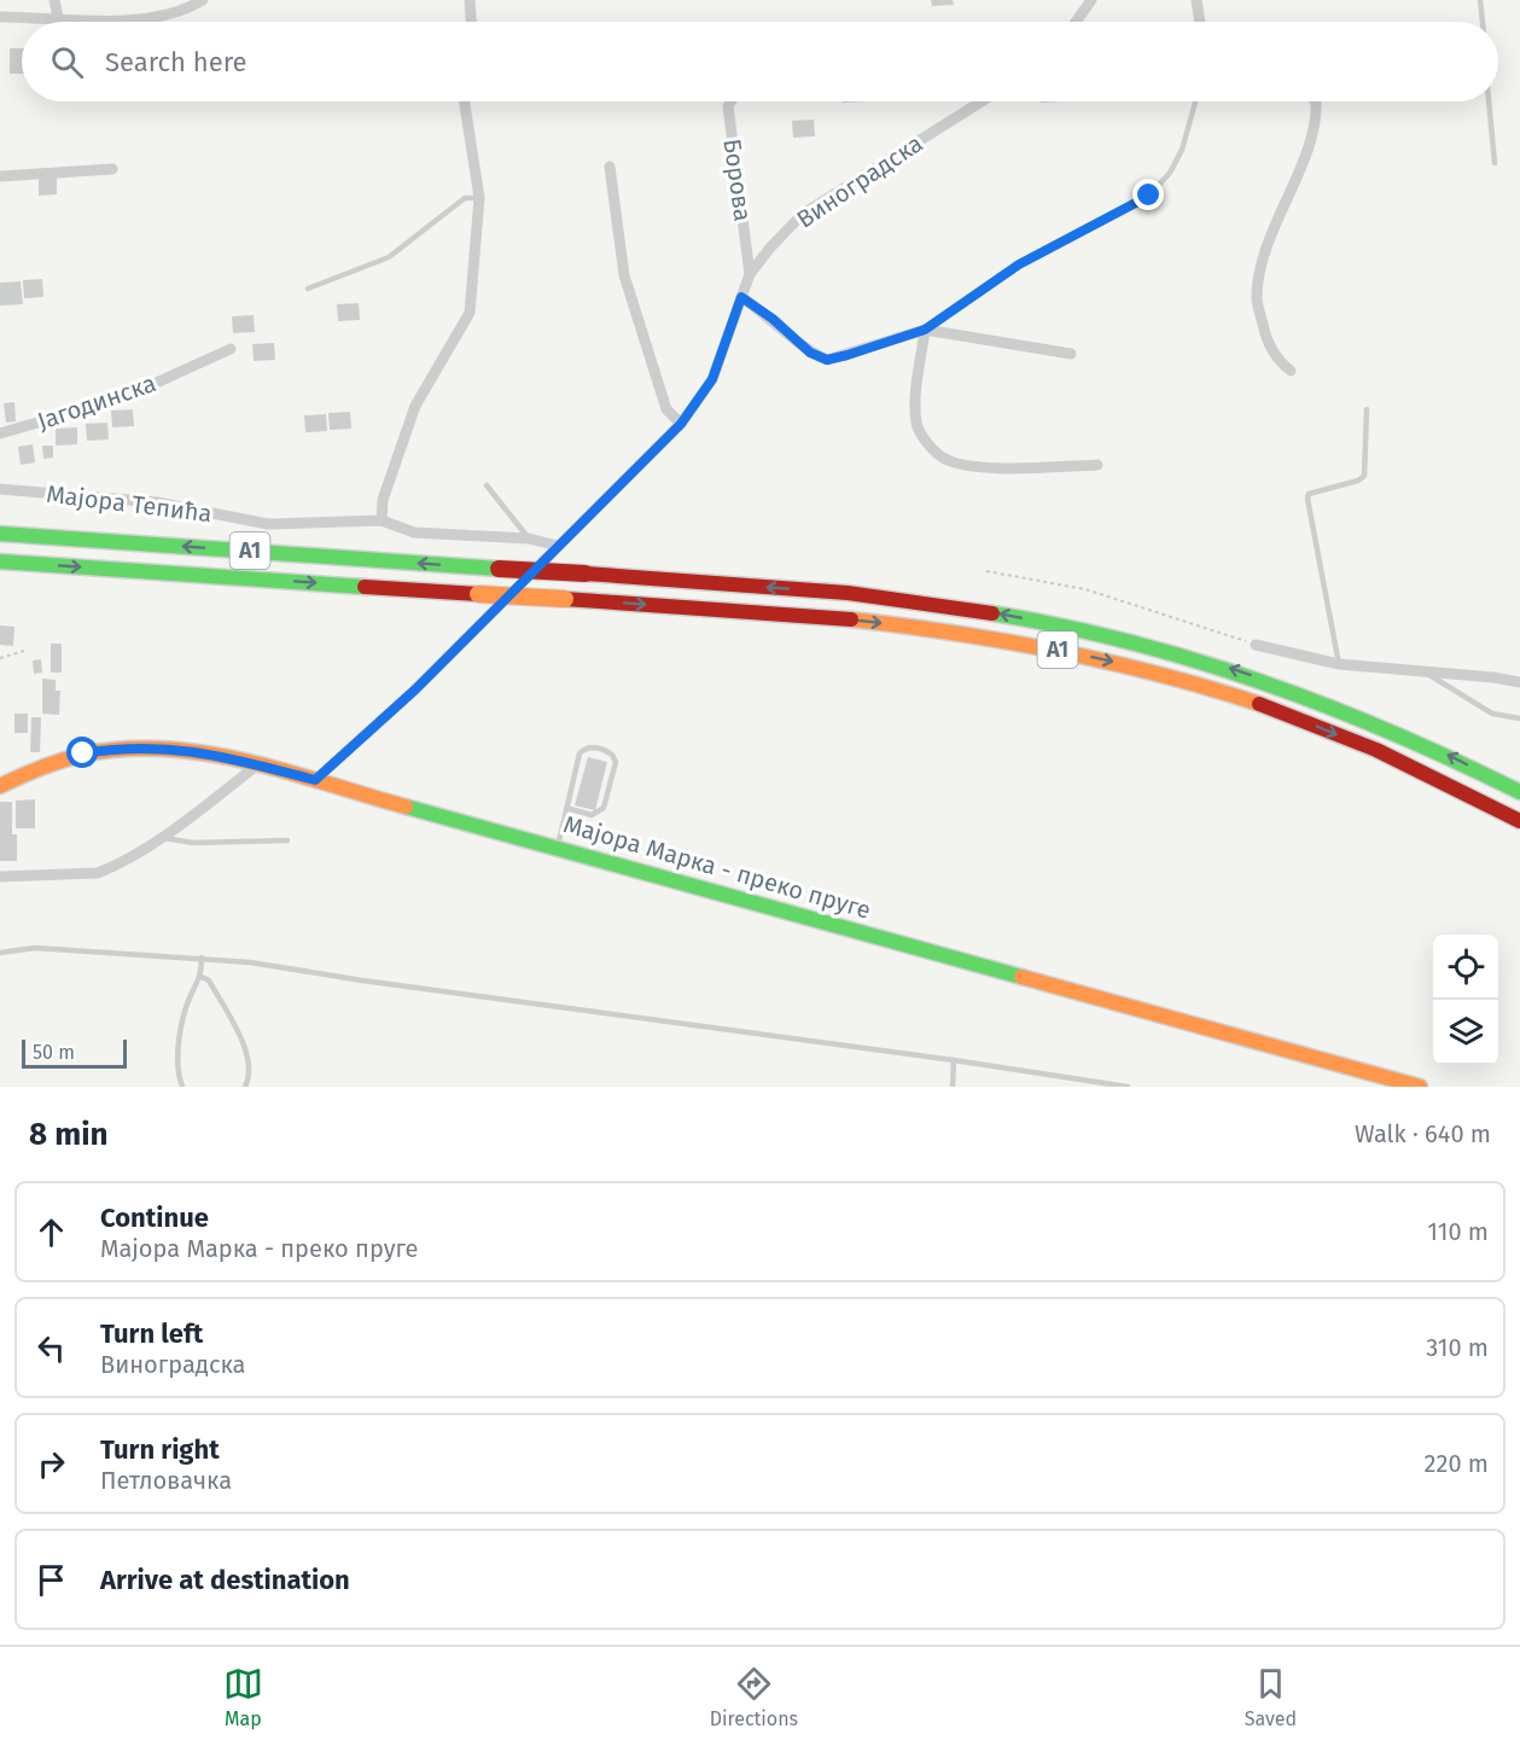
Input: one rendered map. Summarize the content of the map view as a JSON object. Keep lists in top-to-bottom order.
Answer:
{
  "streets": {
    "main road": ["A1", "Мајора Марка - преко пруге"],
    "street": [
      "Борова",
      "Виноградска",
      "Јагодинска",
      "Мајора Тепића"
    ]
  },
  "crossings": [
    ["Борова", "Виноградска"],
    ["Виноградска", "Мајора Тепића"],
    ["Виноградска", "Мајора Марка - преко пруге"]
  ],
  "scale_bar": "50 m",
  "page": {
    "search": "Search here",
    "scale": "50 m",
    "heading": ["8 min", "Walk · 640 m"],
    "list": [
      ["Continue", "Мајора Марка - преко пруге", "110 m"],
      ["Turn left", "Виноградска", "310 m"],
      ["Turn right", "Петловачка", "220 m"],
      "Arrive at destination"
    ],
    "nav": ["Map", "Directions", "Saved"]
  }
}
